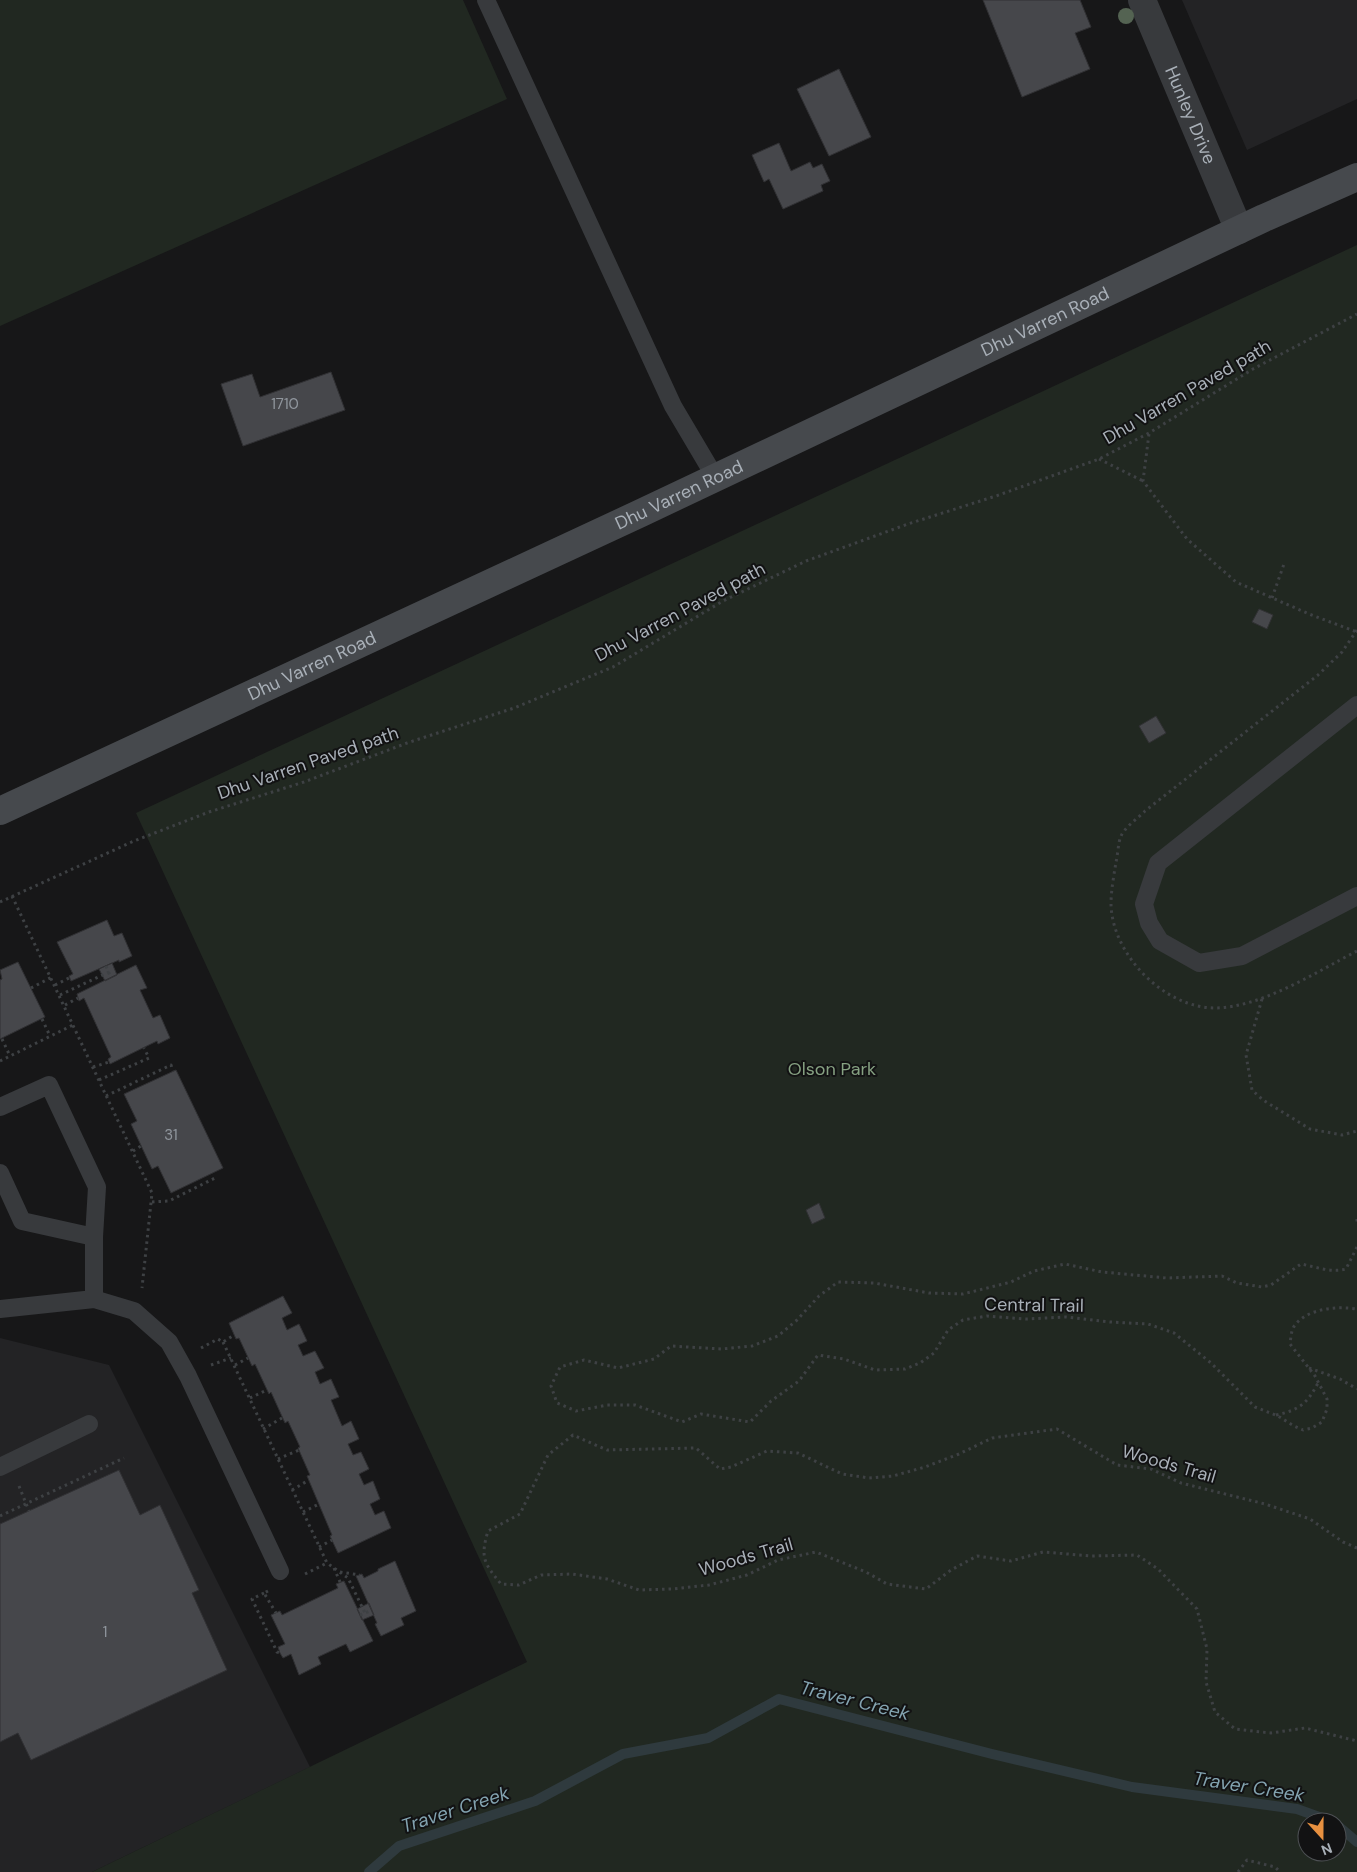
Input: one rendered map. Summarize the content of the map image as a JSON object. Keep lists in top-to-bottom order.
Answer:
{
  "streets": {
    "main road": ["Dhu Varren Road"],
    "street": ["Hunley Drive"],
    "path": ["Dhu Varren Paved path", "Central Trail", "Woods Trail"]
  },
  "crossings": [
    ["Hunley Drive", "Dhu Varren Road"]
  ],
  "water": ["Traver Creek"],
  "parks": ["Olson Park"],
  "house_numbers": ["1710", "31", "1"],
  "north": "bottom"
}
